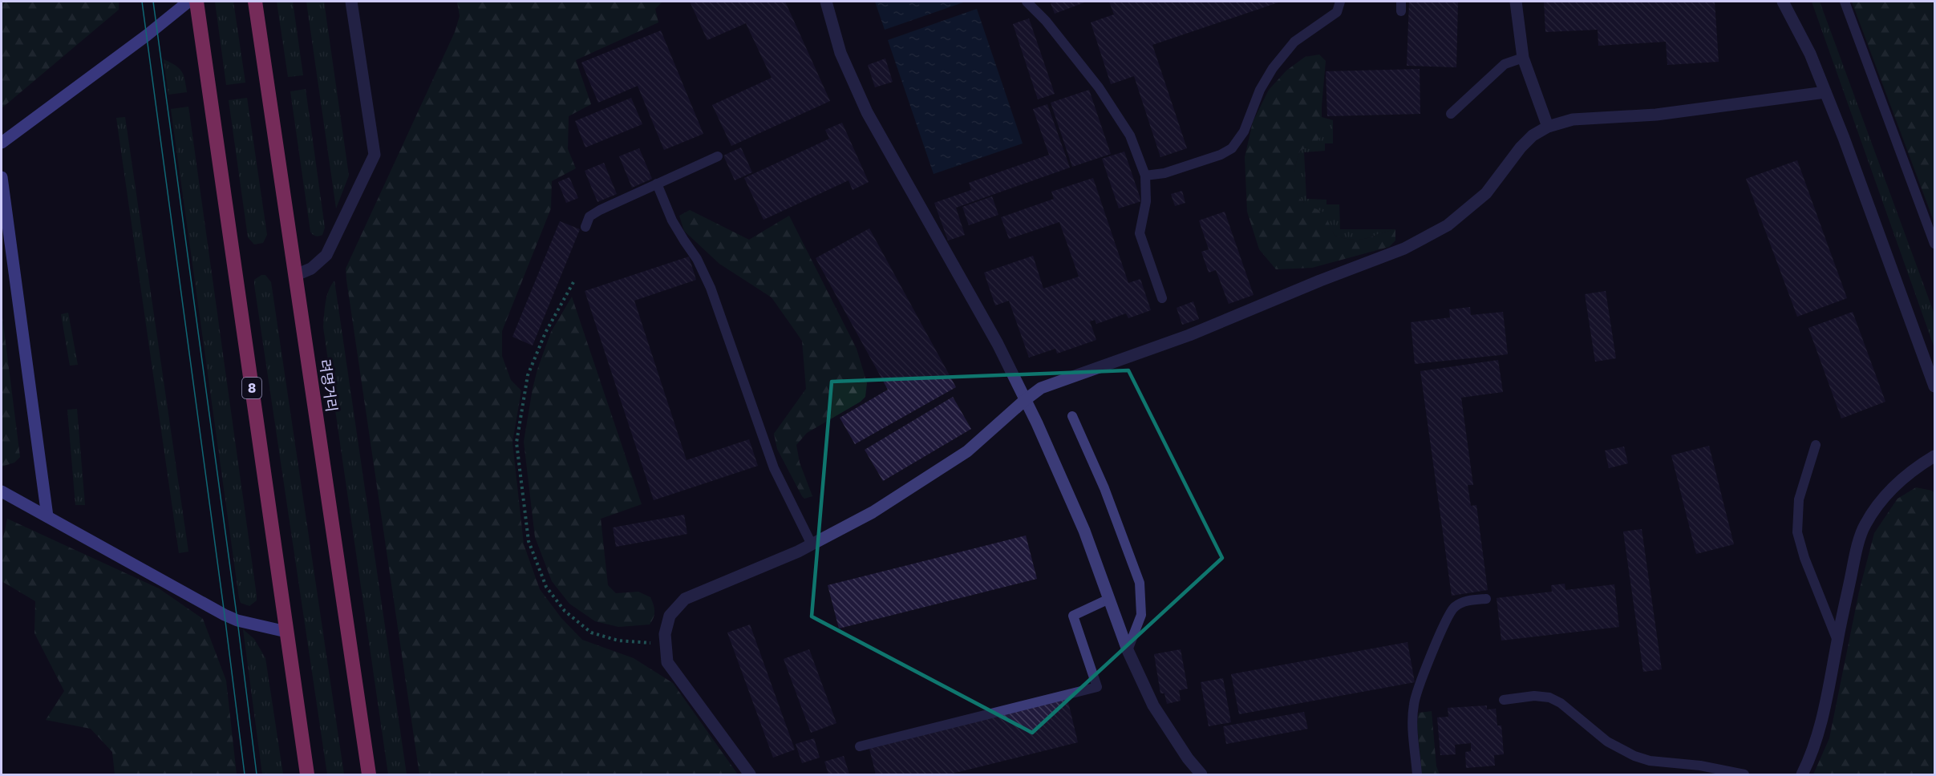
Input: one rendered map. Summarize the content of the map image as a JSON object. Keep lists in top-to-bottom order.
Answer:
{
  "streets": {
    "highway": ["려명거리", "8"]
  }
}
